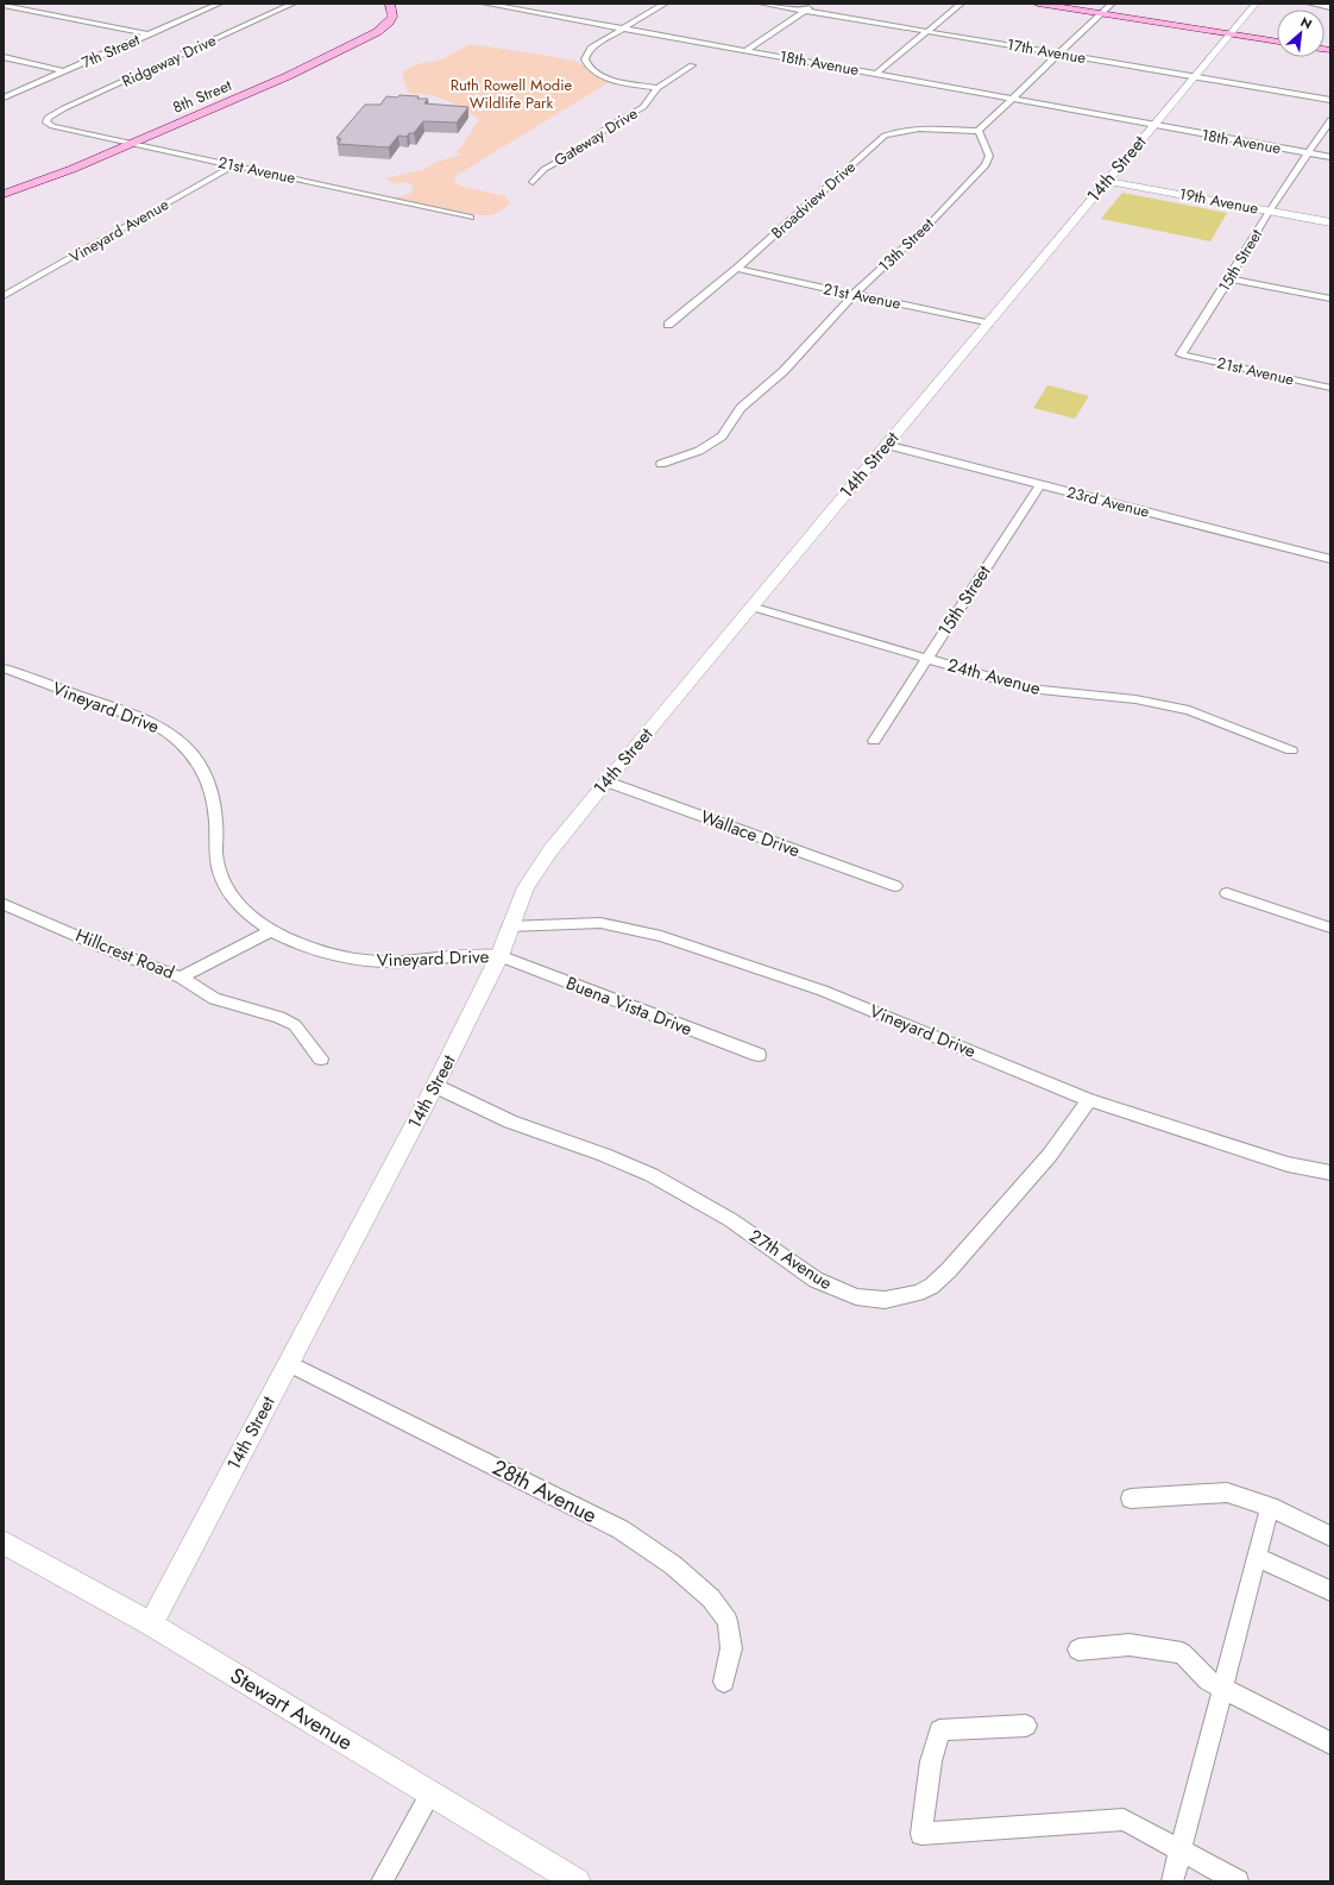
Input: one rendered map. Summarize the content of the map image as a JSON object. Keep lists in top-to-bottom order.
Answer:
{
  "streets": {
    "main road": ["8th Street"],
    "street": [
      "7th Street",
      "17th Avenue",
      "Ridgeway Drive",
      "18th Avenue",
      "Gateway Drive",
      "14th Street",
      "21st Avenue",
      "Broadview Drive",
      "19th Avenue",
      "Vineyard Avenue",
      "13th Street",
      "15th Street",
      "23rd Avenue",
      "24th Avenue",
      "Vineyard Drive",
      "Wallace Drive",
      "Hillcrest Road",
      "Buena Vista Drive",
      "27th Avenue",
      "28th Avenue",
      "Stewart Avenue"
    ]
  },
  "crossings": [
    ["17th Avenue", "14th Street"],
    ["Ridgeway Drive", "21st Avenue"],
    ["18th Avenue", "14th Street"],
    ["18th Avenue", "15th Street"],
    ["8th Street", "21st Avenue"],
    ["14th Street", "21st Avenue"],
    ["14th Street", "19th Avenue"],
    ["14th Street", "23rd Avenue"],
    ["14th Street", "24th Avenue"],
    ["14th Street", "Vineyard Drive"],
    ["14th Street", "Wallace Drive"],
    ["14th Street", "Buena Vista Drive"],
    ["14th Street", "27th Avenue"],
    ["14th Street", "28th Avenue"],
    ["14th Street", "Stewart Avenue"],
    ["21st Avenue", "Broadview Drive"],
    ["21st Avenue", "Vineyard Avenue"],
    ["21st Avenue", "13th Street"],
    ["21st Avenue", "15th Street"],
    ["Broadview Drive", "13th Street"],
    ["19th Avenue", "15th Street"],
    ["15th Street", "23rd Avenue"],
    ["15th Street", "24th Avenue"],
    ["Vineyard Drive", "Hillcrest Road"],
    ["Vineyard Drive", "Buena Vista Drive"],
    ["Vineyard Drive", "27th Avenue"]
  ],
  "parks": ["Ruth Rowell Modie Wildlife Park"],
  "north": "top right"
}
